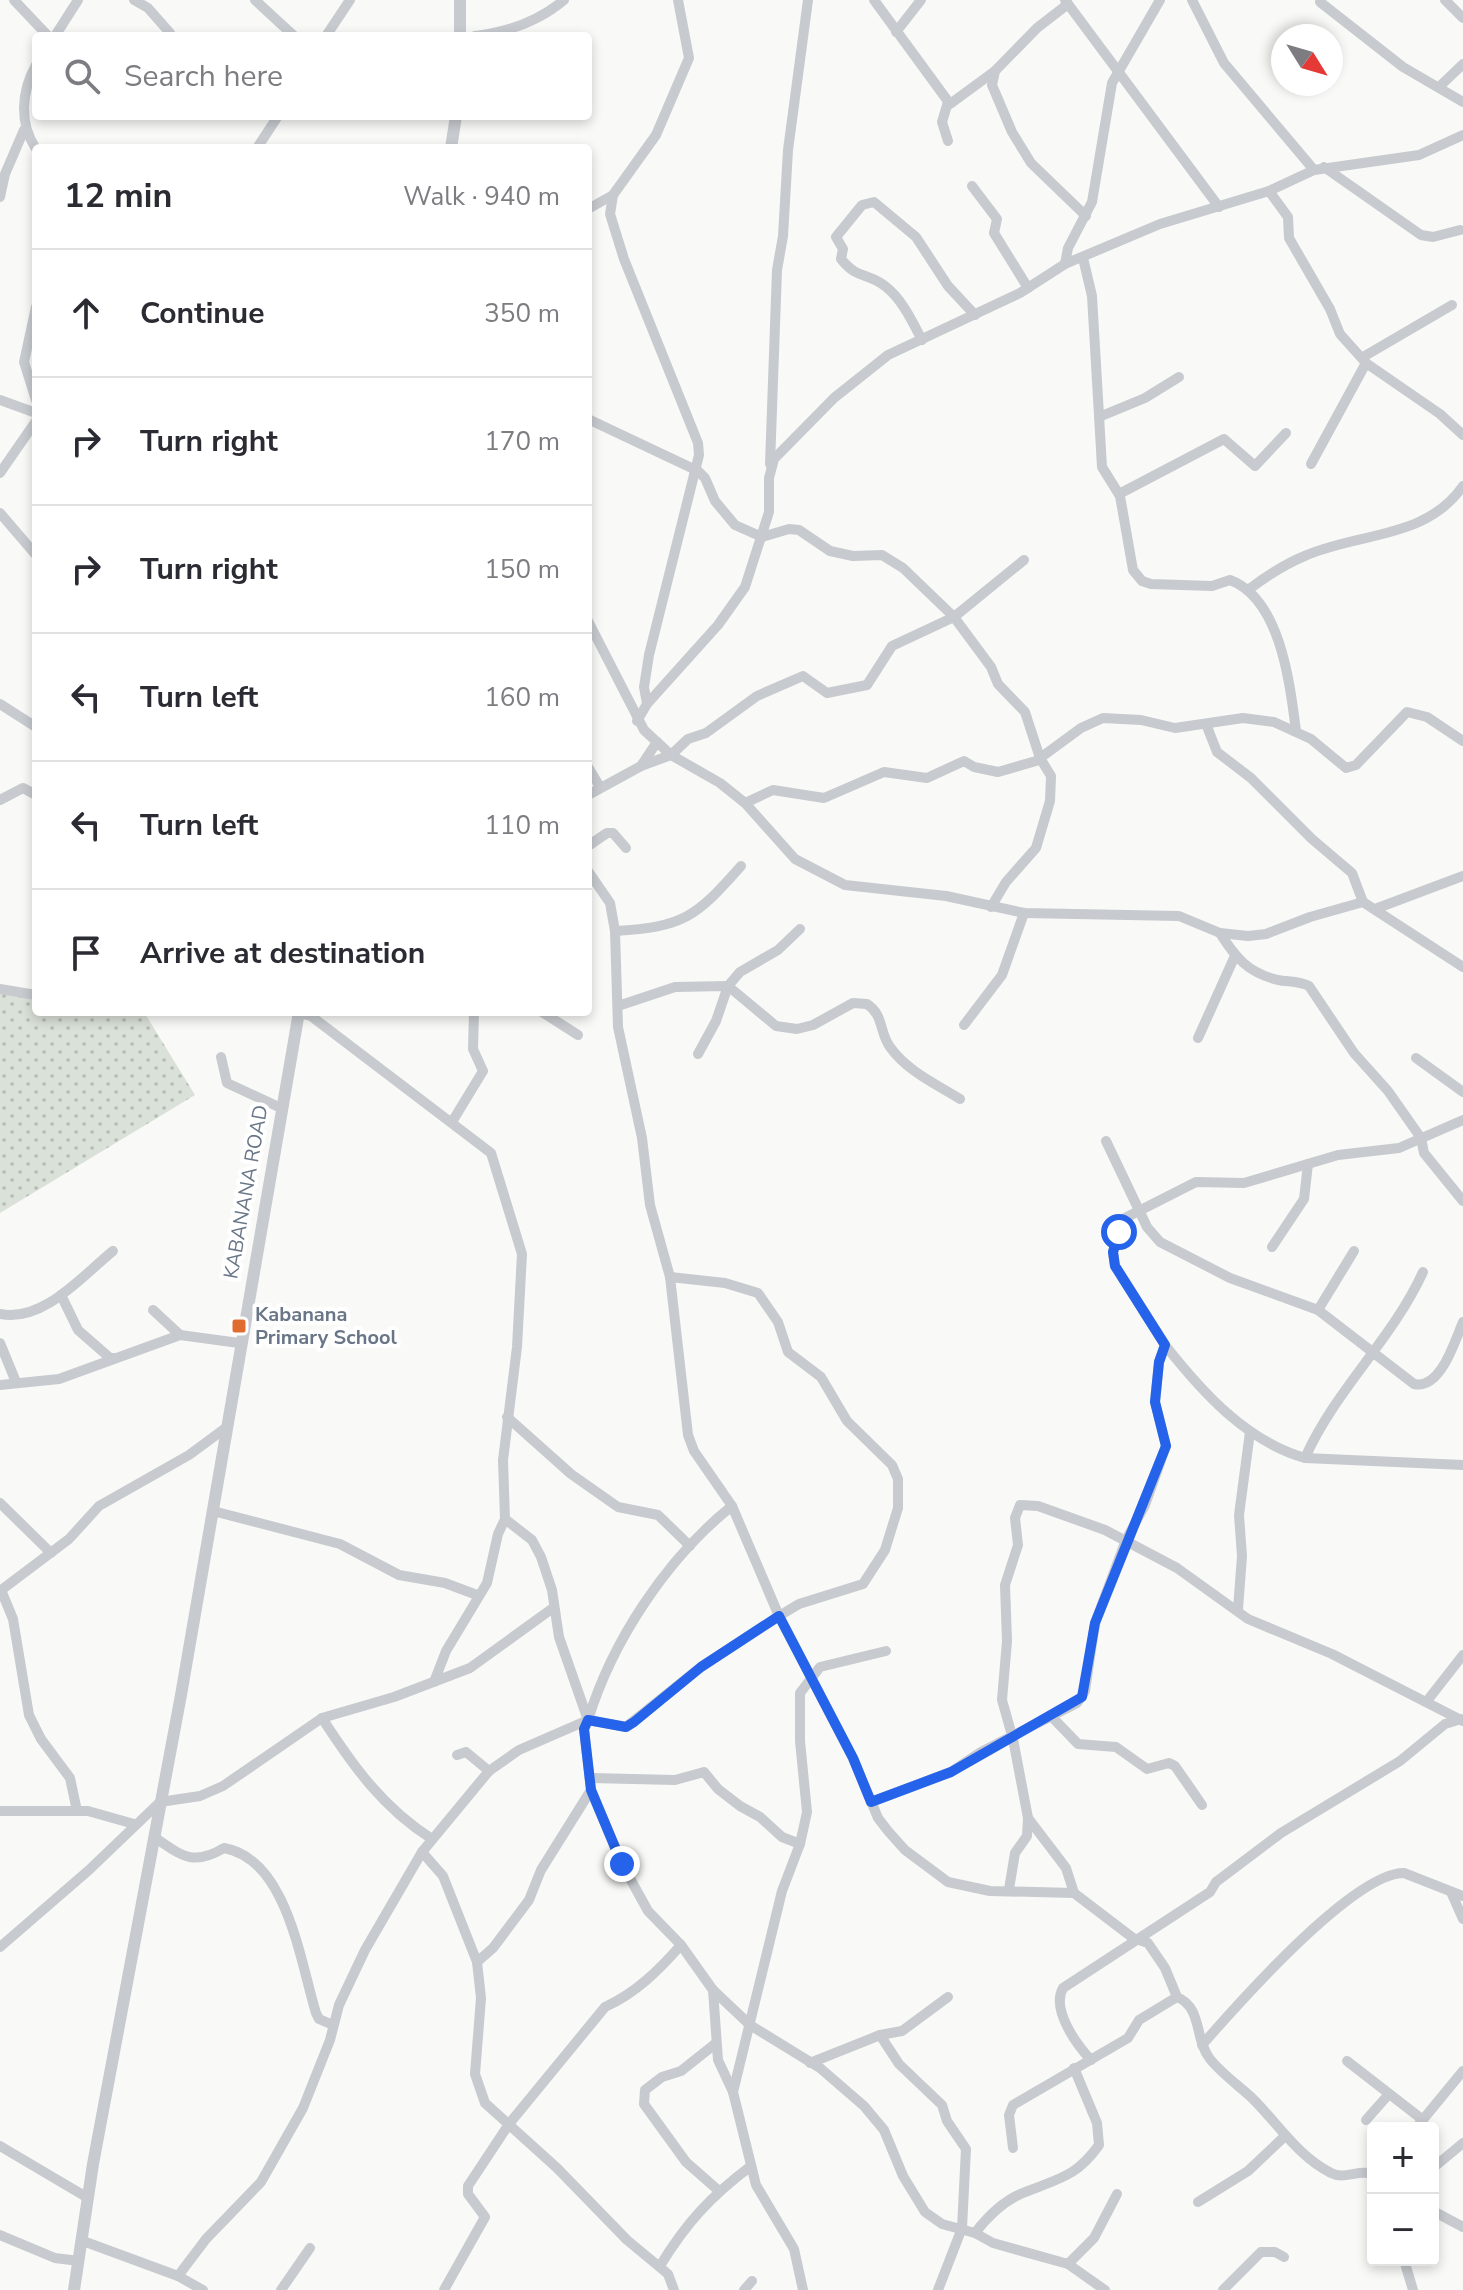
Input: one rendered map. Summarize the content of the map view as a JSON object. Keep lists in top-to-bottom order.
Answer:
{
  "streets": {
    "street": ["KABANANA ROAD"]
  },
  "places": {
    "transit": ["Kabanana Primary School"]
  },
  "north": "bottom right",
  "page": {
    "search": "Search here",
    "heading": ["12 min", "Walk · 940 m"],
    "list": [
      ["Continue", "350 m"],
      ["Turn right", "170 m"],
      ["Turn right", "150 m"],
      ["Turn left", "160 m"],
      ["Turn left", "110 m"],
      "Arrive at destination"
    ],
    "map_buttons": ["+", "−"]
  }
}
